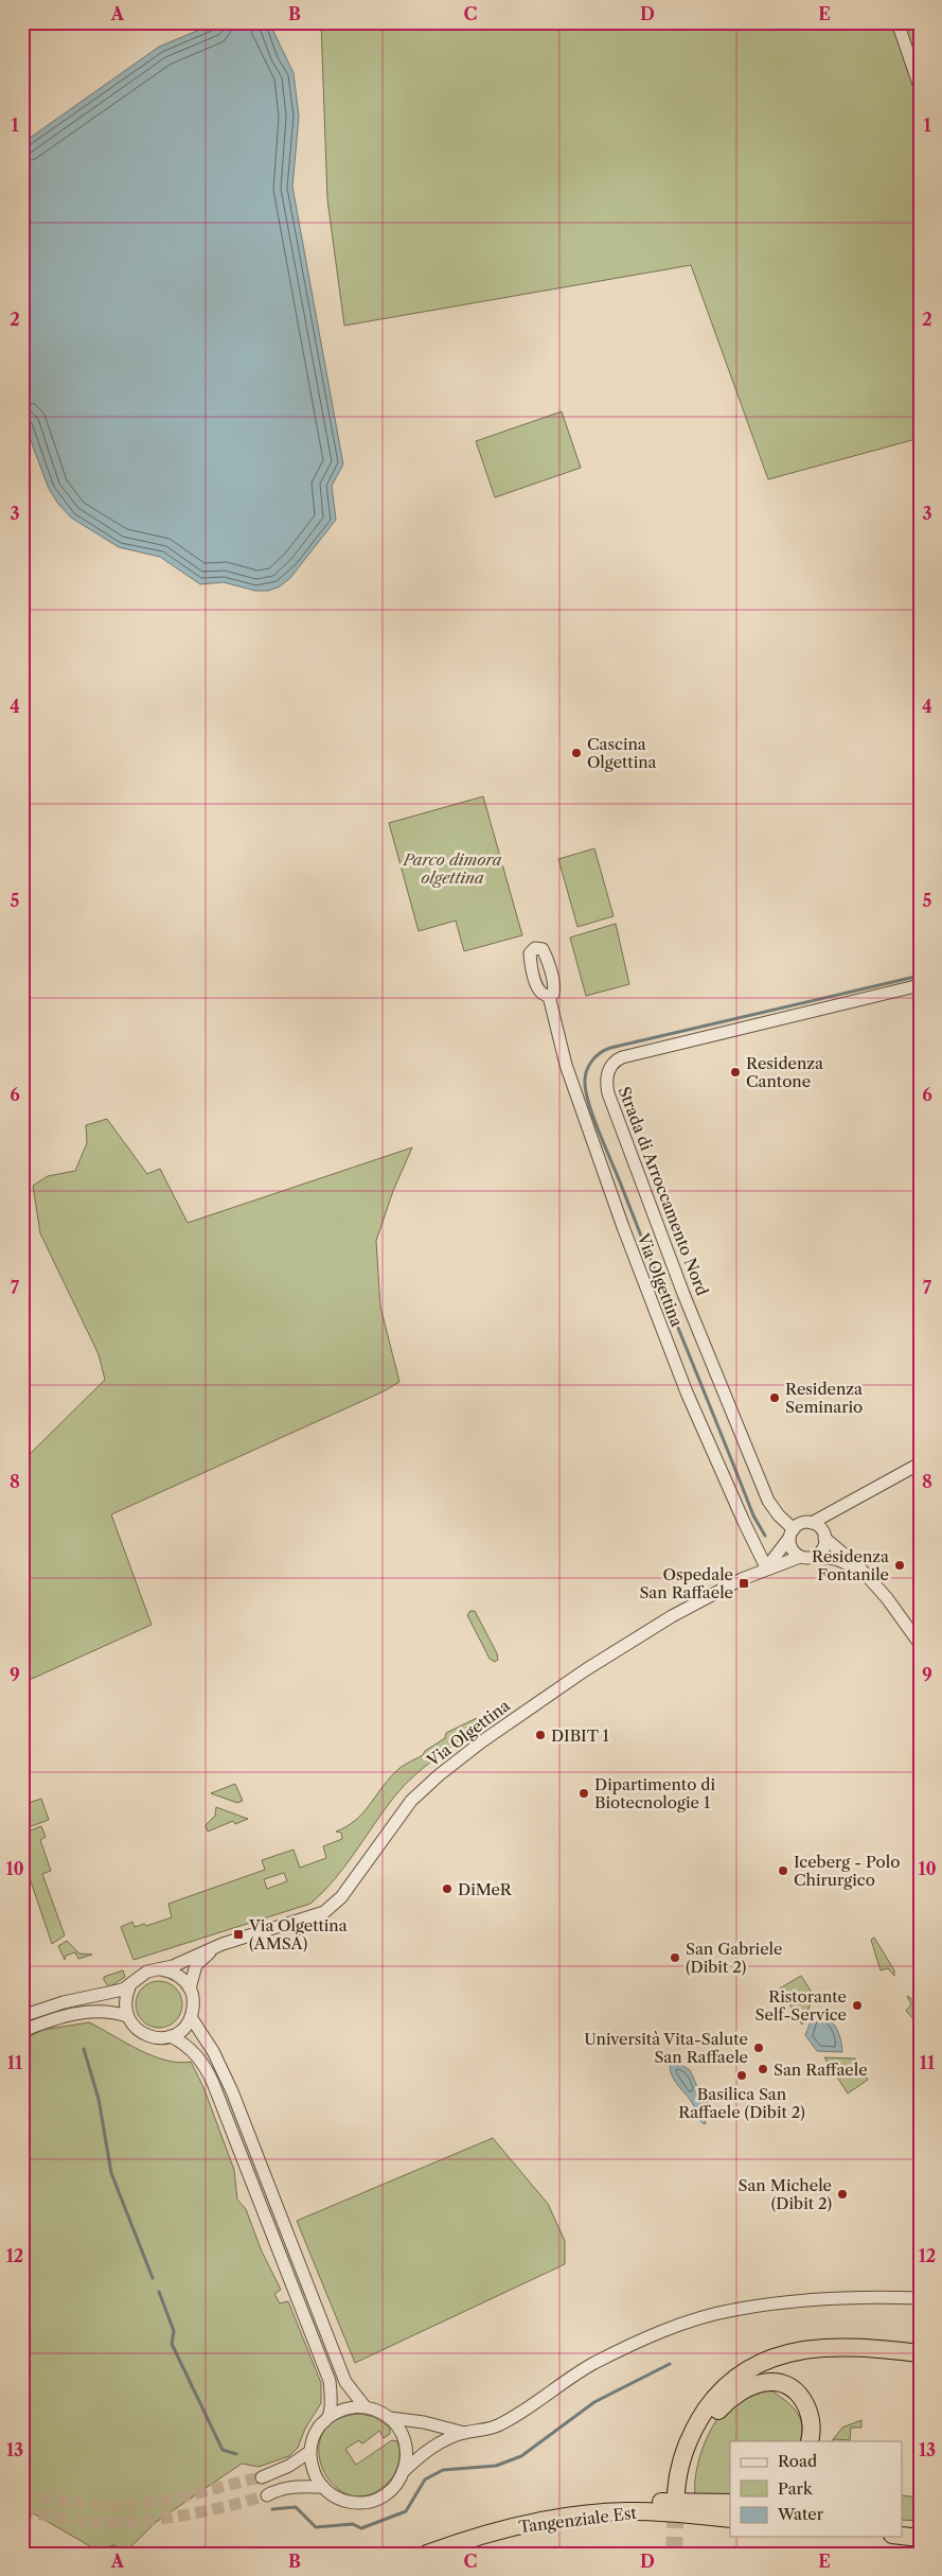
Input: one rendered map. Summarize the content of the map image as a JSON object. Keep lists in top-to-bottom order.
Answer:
{
  "streets": {
    "highway": ["Tangenziale Est"],
    "street": ["Strada di Arroccamento Nord", "Via Olgettina"]
  },
  "crossings": [
    ["Strada di Arroccamento Nord", "Via Olgettina"]
  ],
  "parks": ["Parco dimora olgettina"],
  "places": {
    "other": [
      "Cascina Olgettina",
      "Residenza Cantone",
      "Residenza Seminario",
      "Residenza Fontanile",
      "DIBIT 1",
      "Dipartimento di Biotecnologie 1",
      "Iceberg - Polo Chirurgico",
      "DiMeR",
      "San Gabriele (Dibit 2)",
      "Ristorante Self-Service",
      "Università Vita-Salute San Raffaele",
      "San Raffaele",
      "Basilica San Raffaele (Dibit 2)",
      "San Michele (Dibit 2)"
    ],
    "transit": ["Ospedale San Raffaele", "Via Olgettina (AMSA)"]
  },
  "legend": ["Road", "Park", "Water"],
  "grid": {
    "columns": [
      "A",
      "B",
      "C",
      "D",
      "E"
    ],
    "rows": [
      "1",
      "2",
      "3",
      "4",
      "5",
      "6",
      "7",
      "8",
      "9",
      "10",
      "11",
      "12",
      "13"
    ]
  }
}
